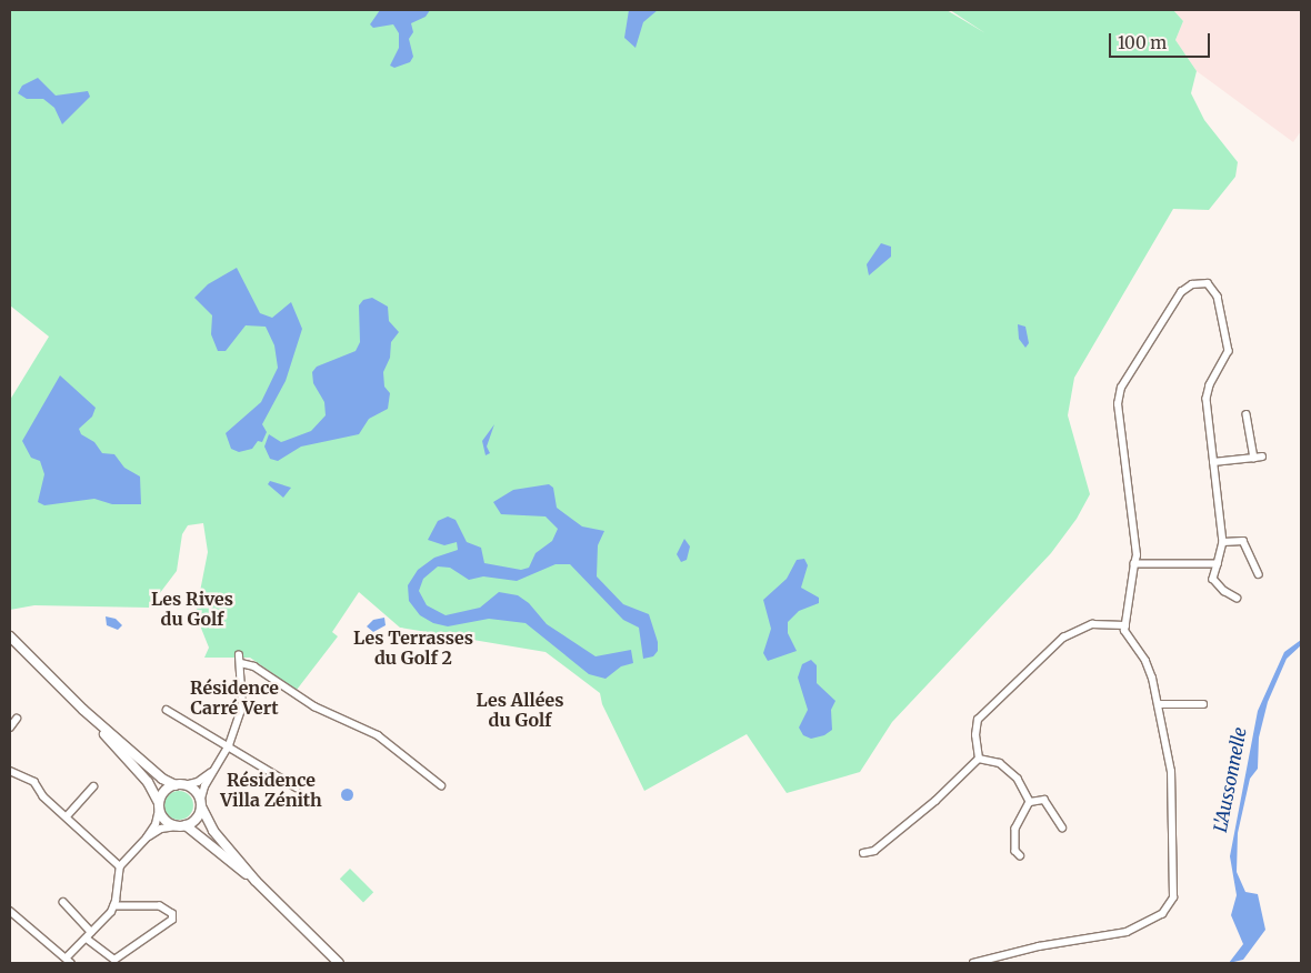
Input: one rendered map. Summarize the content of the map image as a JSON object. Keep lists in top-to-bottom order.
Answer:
{
  "districts": [
    "Les Rives du Golf",
    "Les Terrasses du Golf 2",
    "Résidence Carré Vert",
    "Les Allées du Golf",
    "Résidence Villa Zénith"
  ],
  "water": ["L'Aussonnelle"],
  "scale_bar": "100 m"
}
